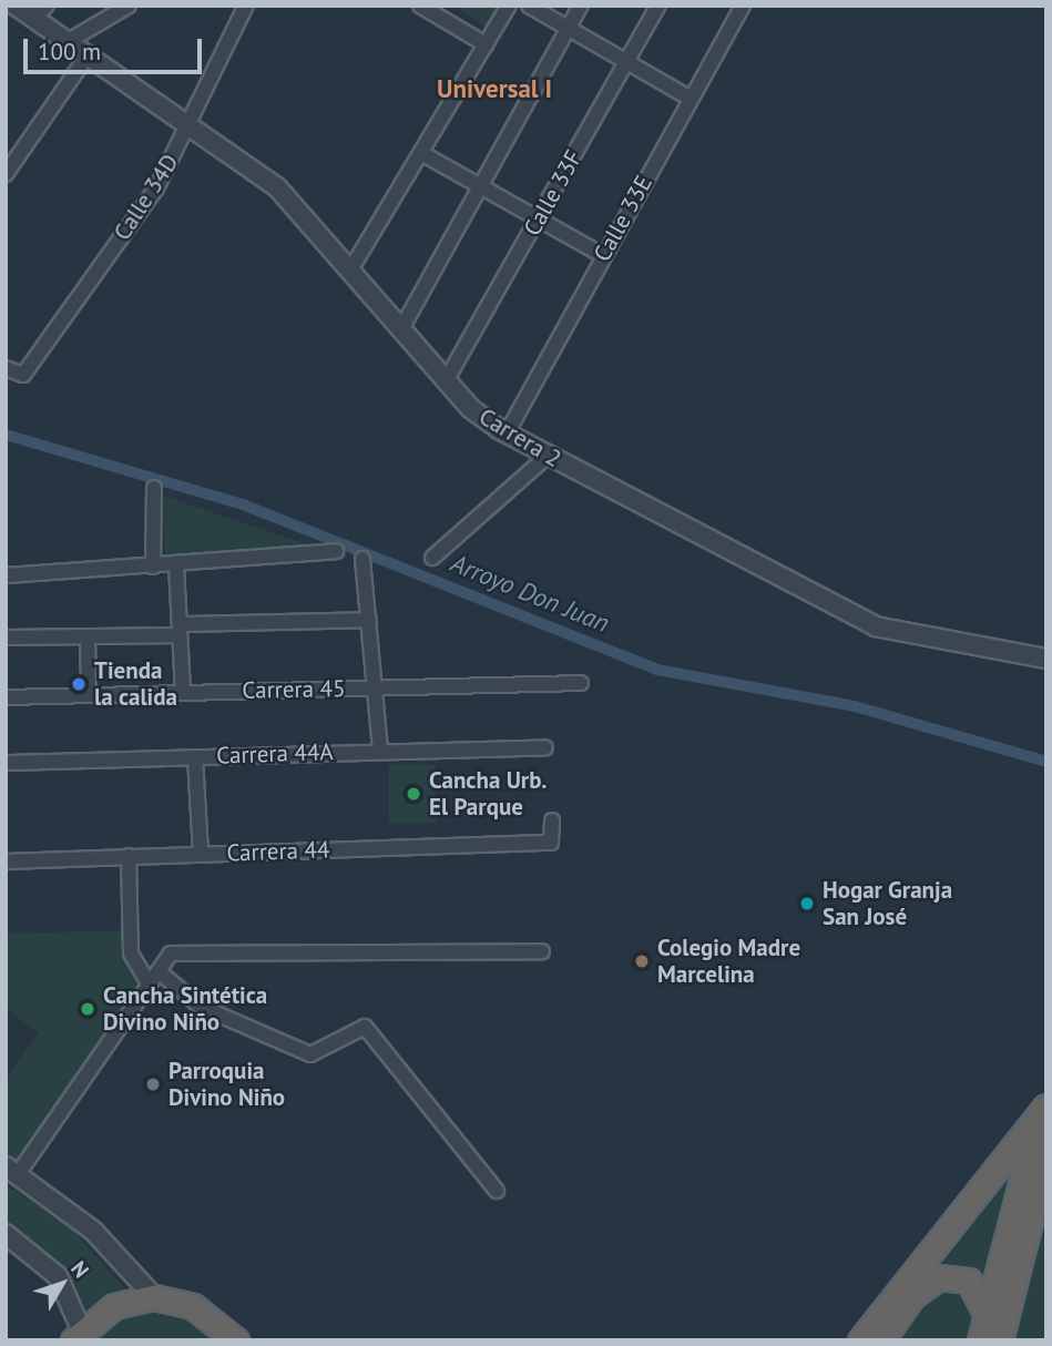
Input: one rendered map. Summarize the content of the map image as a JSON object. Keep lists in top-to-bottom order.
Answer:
{
  "streets": {
    "street": [
      "Calle 33F",
      "Calle 34D",
      "Calle 33E",
      "Carrera 2",
      "Carrera 45",
      "Carrera 44A",
      "Carrera 44"
    ]
  },
  "crossings": [
    ["Calle 33F", "Carrera 2"],
    ["Calle 34D", "Carrera 2"],
    ["Calle 33E", "Carrera 2"]
  ],
  "districts": ["Universal I"],
  "water": ["Arroyo Don Juan"],
  "places": [
    "Tienda la calida",
    "Cancha Urb. El Parque",
    "Hogar Granja San José",
    "Colegio Madre Marcelina",
    "Cancha Sintética Divino Niño",
    "Parroquia Divino Niño"
  ],
  "scale_bar": "100 m",
  "north": "top right"
}
